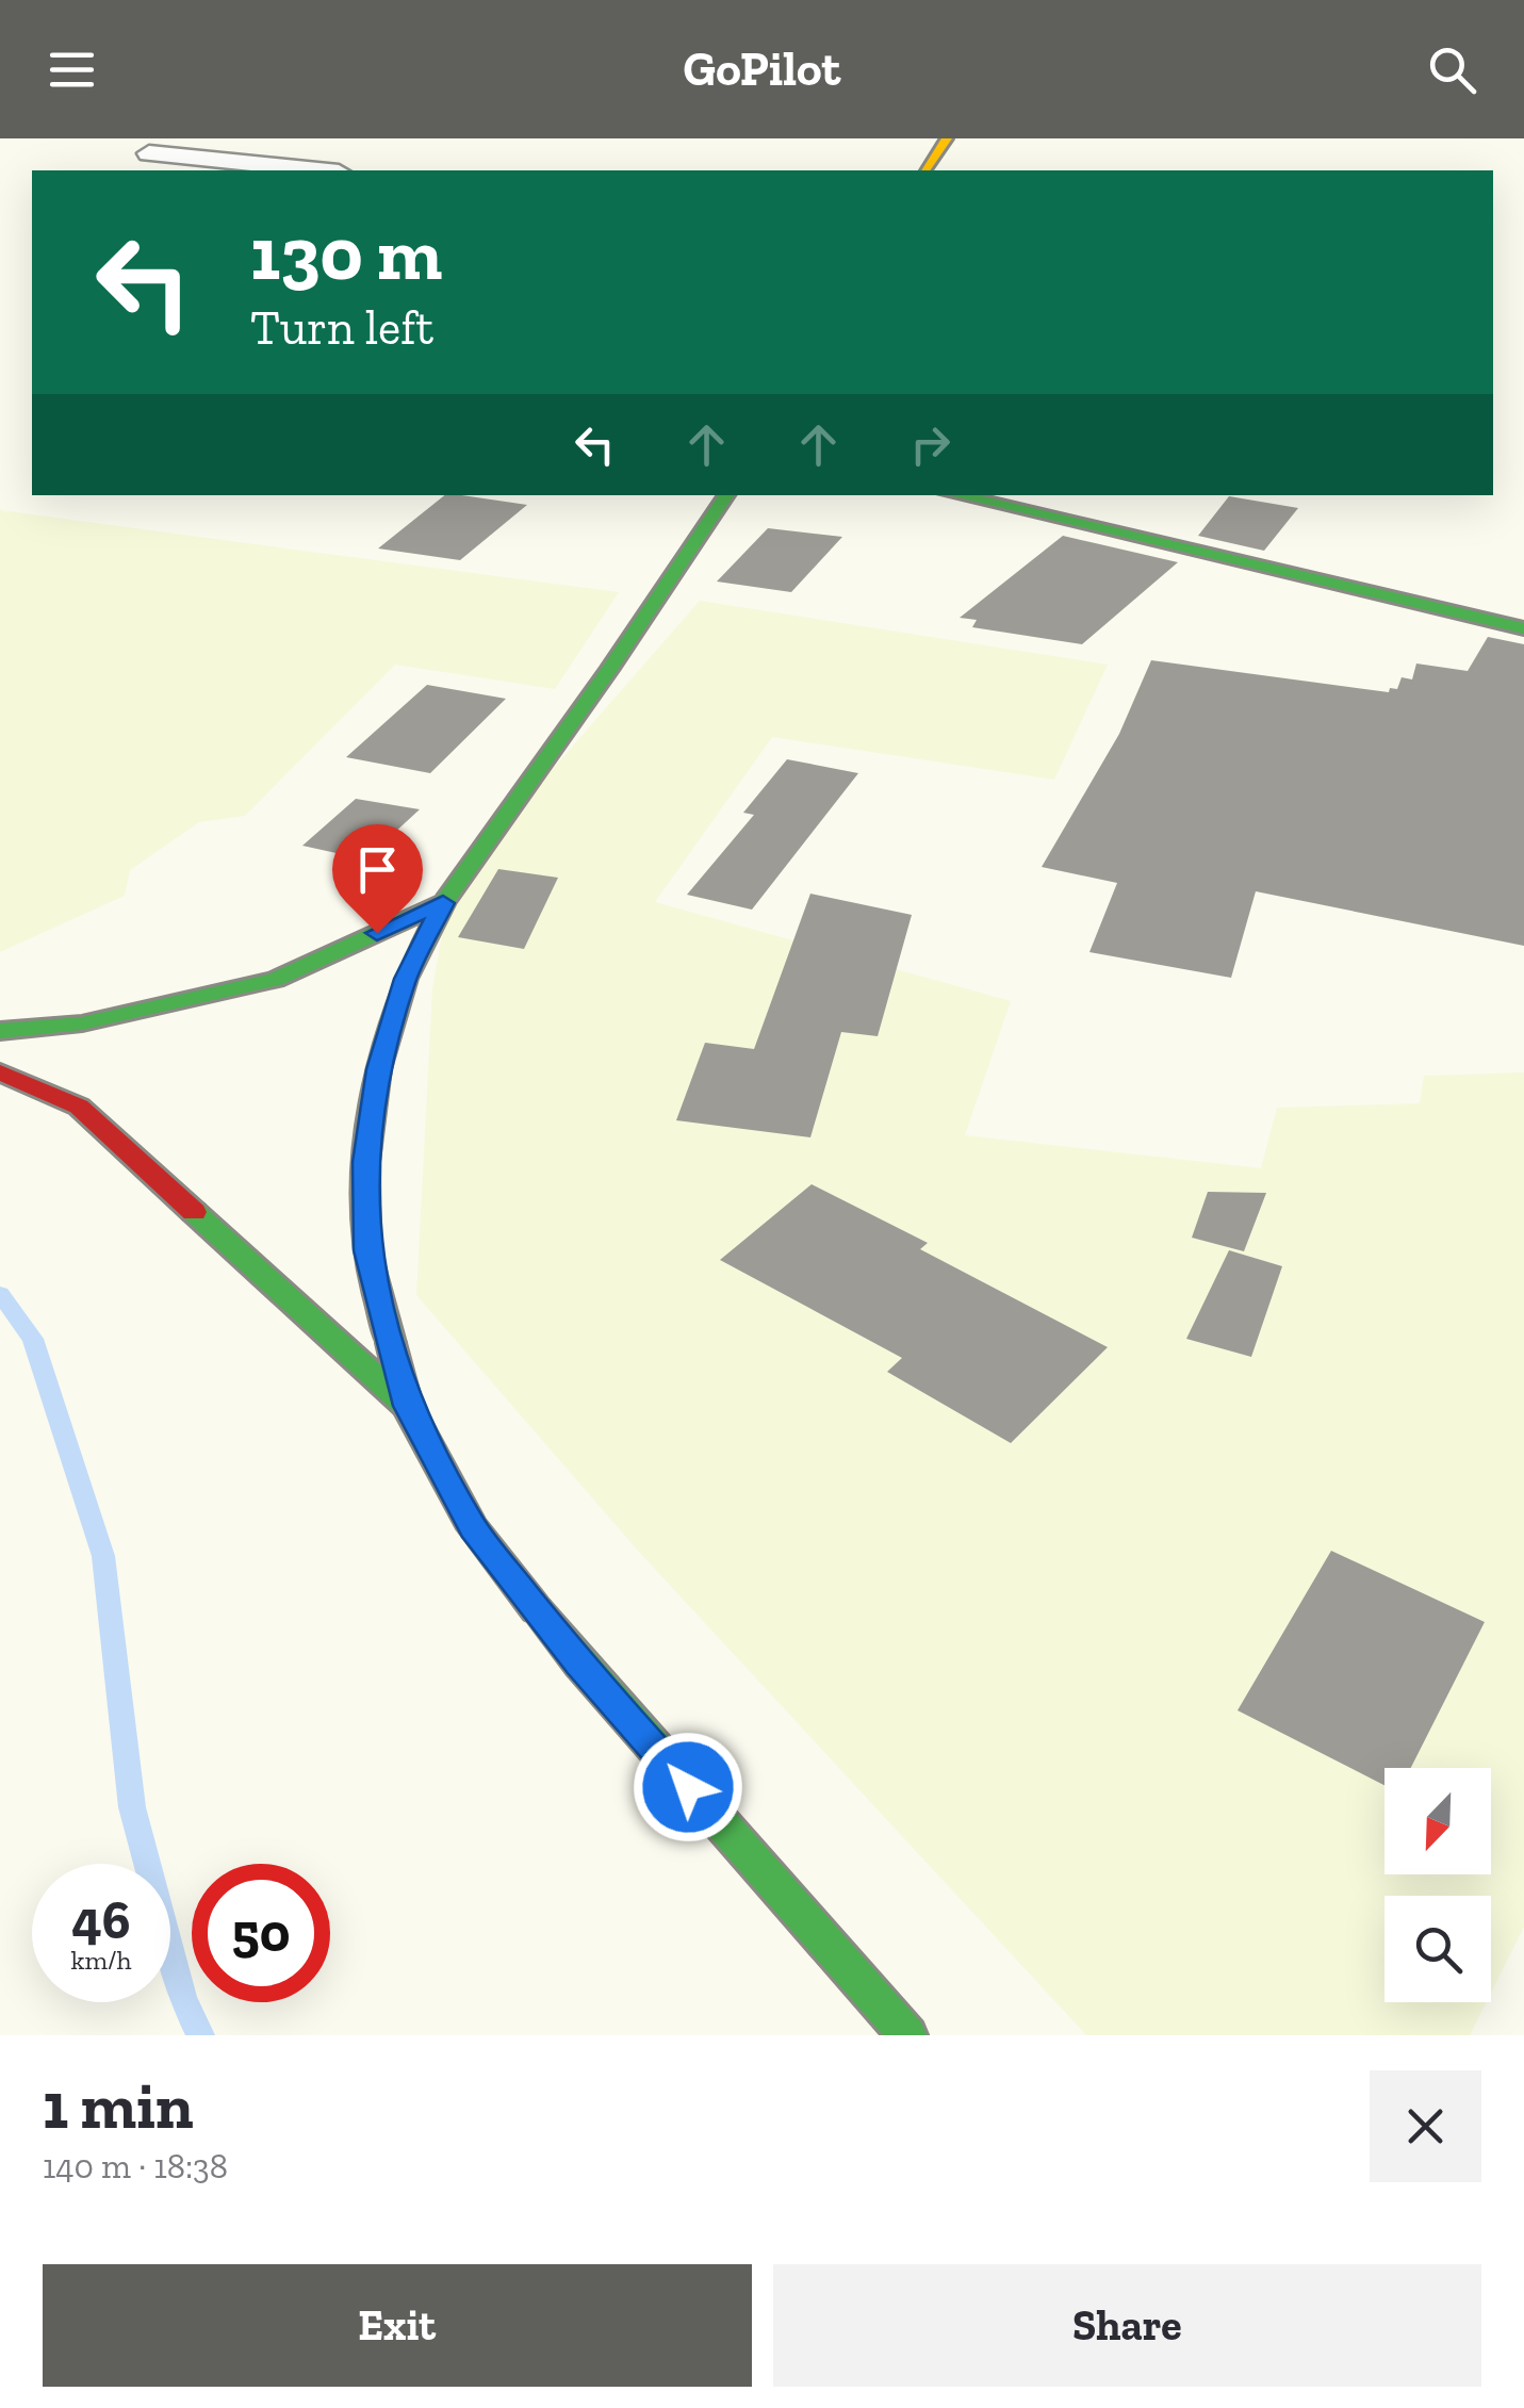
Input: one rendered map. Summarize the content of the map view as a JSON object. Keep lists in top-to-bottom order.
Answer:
{
  "north": "bottom left",
  "page": {
    "header": "GoPilot",
    "turn": ["130 m", "Turn left"],
    "speed": "46 km/h",
    "limit": "50",
    "heading": ["1 min", "140 m · 18:38"],
    "buttons": ["Exit", "Share"]
  }
}
